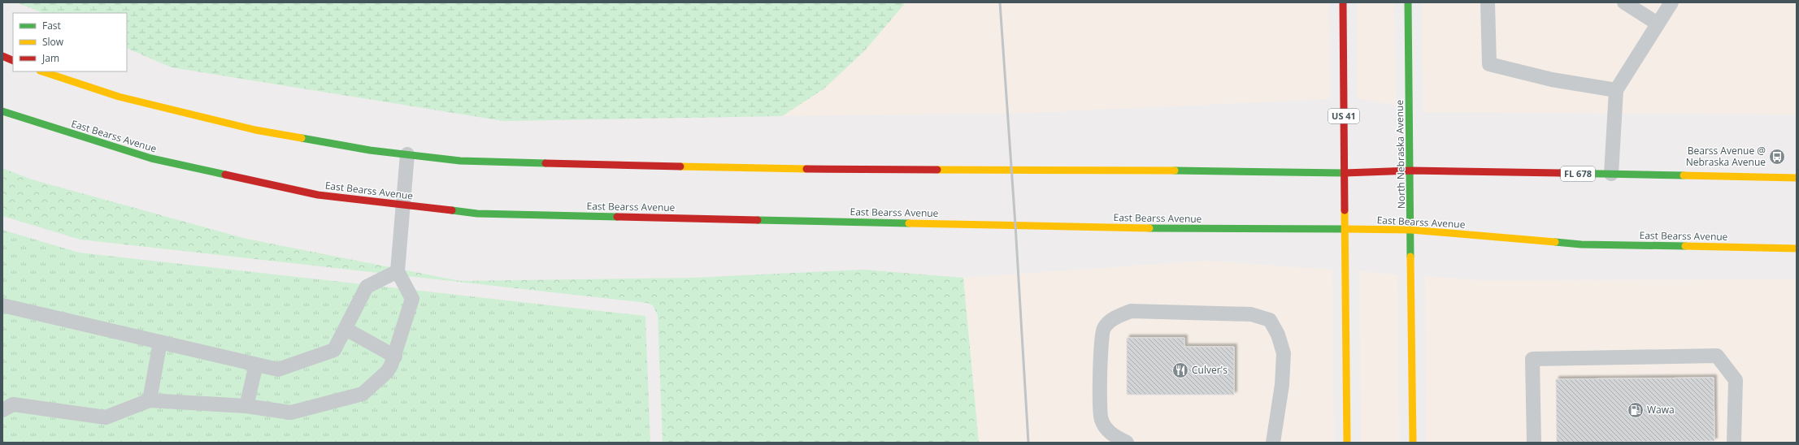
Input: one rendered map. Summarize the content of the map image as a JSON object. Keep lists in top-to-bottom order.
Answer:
{
  "streets": {
    "main road": [
      "US 41",
      "East Bearss Avenue",
      "North Nebraska Avenue",
      "FL 678"
    ]
  },
  "crossings": [
    ["US 41", "East Bearss Avenue"],
    ["US 41", "FL 678"],
    ["East Bearss Avenue", "North Nebraska Avenue"],
    ["North Nebraska Avenue", "FL 678"]
  ],
  "places": {
    "bus stop": ["Bearss Avenue @ Nebraska Avenue"],
    "restaurant": ["Culver's"],
    "fuel station": ["Wawa"]
  },
  "legend": ["Fast", "Slow", "Jam"]
}
